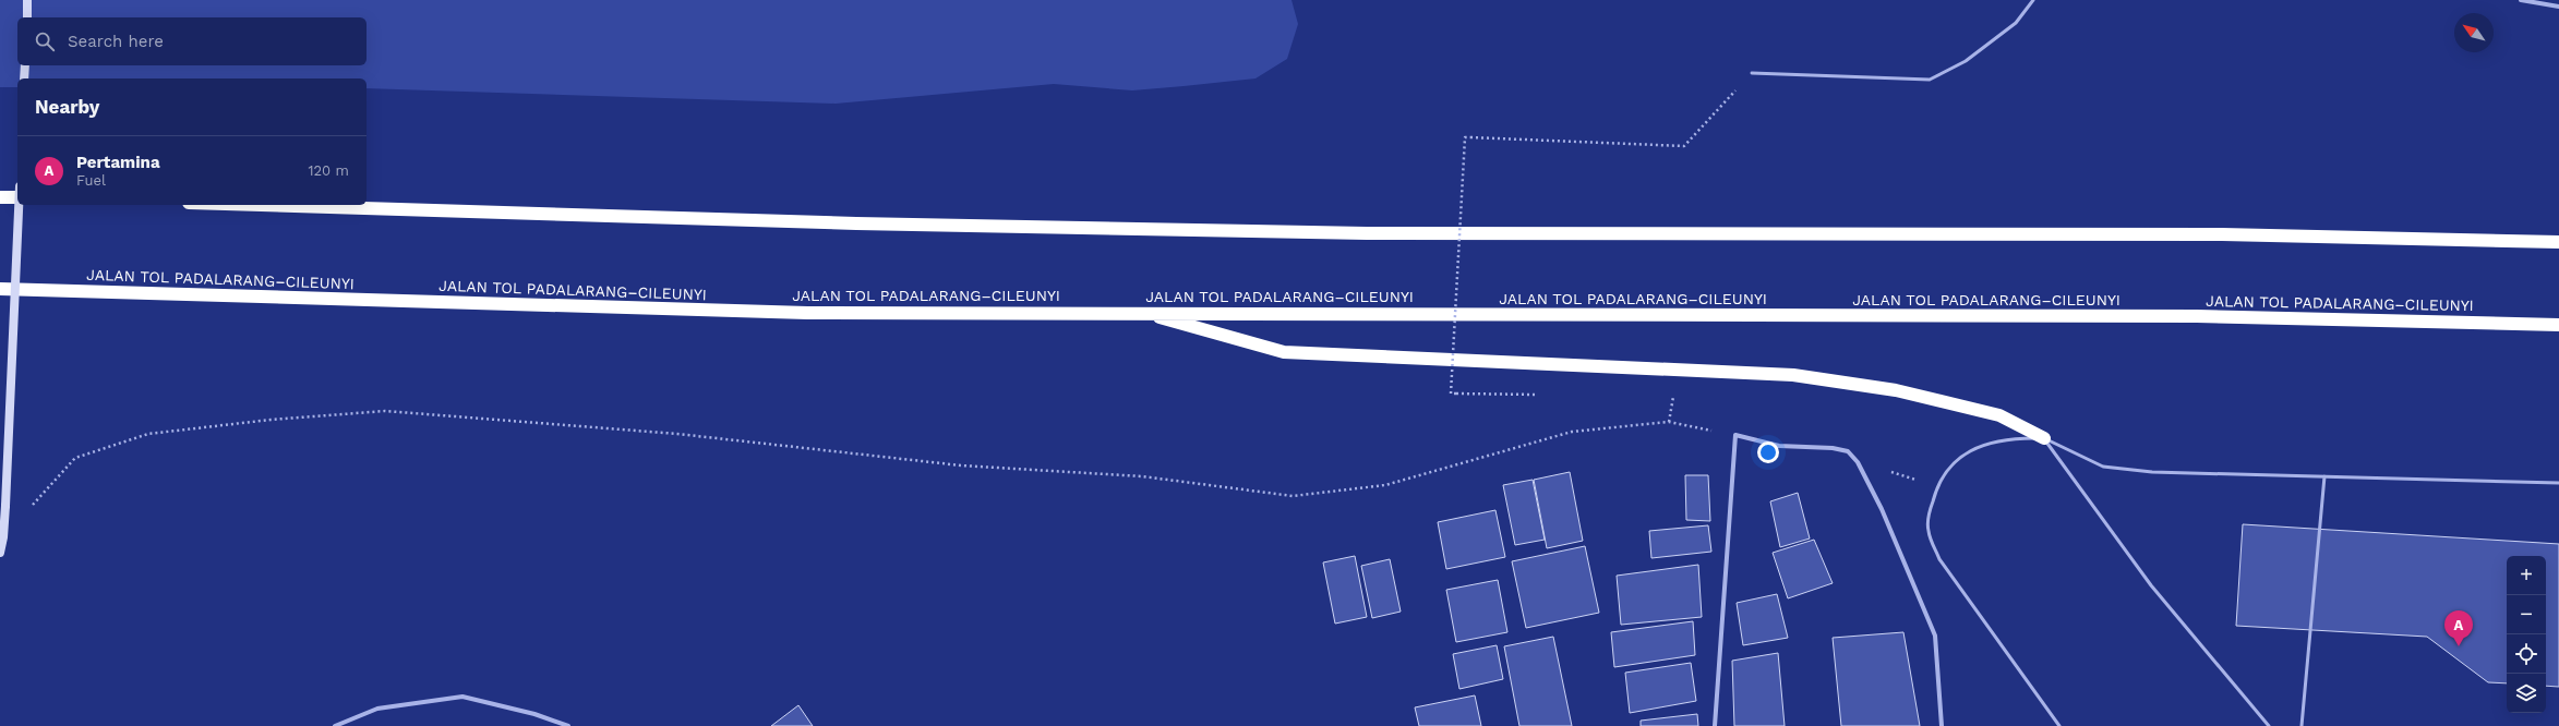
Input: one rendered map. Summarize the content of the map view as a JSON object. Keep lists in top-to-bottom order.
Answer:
{
  "streets": {
    "highway": ["JALAN TOL PADALARANG–CILEUNYI"]
  },
  "north": "top left",
  "page": {
    "search": "Search here",
    "heading": "Nearby",
    "list": [
      {
        "mark": "A",
        "name": "Pertamina",
        "note": "Fuel",
        "value": "120 m"
      }
    ],
    "map_buttons": ["+", "−"],
    "pins": "A"
  }
}
